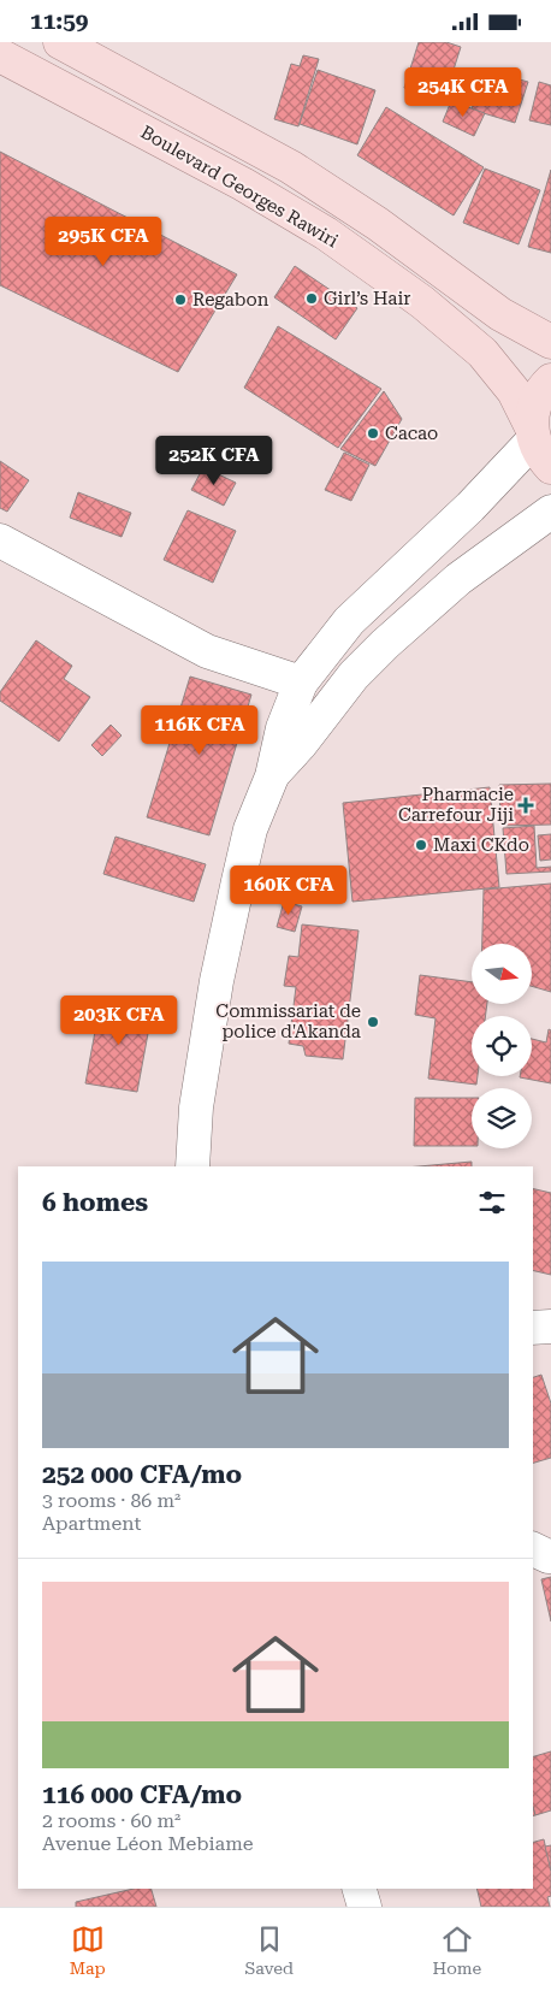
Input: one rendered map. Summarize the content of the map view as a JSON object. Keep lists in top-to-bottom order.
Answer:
{
  "streets": {
    "main road": ["Boulevard Georges Rawiri"]
  },
  "places": {
    "other": [
      "Girl’s Hair",
      "Regabon",
      "Cacao",
      "Maxi CKdo",
      "Commissariat de police d'Akanda"
    ],
    "health": ["Pharmacie Carrefour Jiji"]
  },
  "north": "right",
  "page": {
    "status": "11:59",
    "price": [
      "254K CFA",
      "295K CFA",
      "252K CFA",
      "116K CFA",
      "160K CFA",
      "203K CFA"
    ],
    "heading": "6 homes",
    "list": [
      {
        "name": "252 000 CFA/mo",
        "note": "3 rooms · 86 m² · Apartment"
      },
      {
        "name": "116 000 CFA/mo",
        "note": "2 rooms · 60 m² · Avenue Léon Mebiame"
      }
    ],
    "tabs": ["Map", "Saved", "Home"]
  }
}
